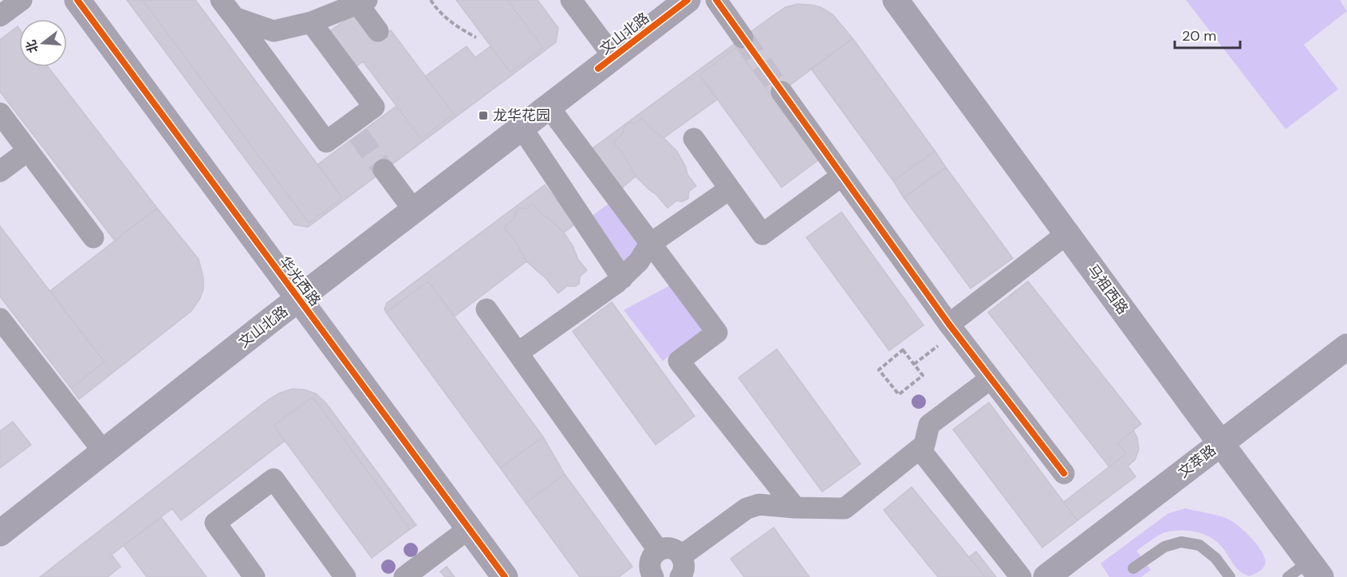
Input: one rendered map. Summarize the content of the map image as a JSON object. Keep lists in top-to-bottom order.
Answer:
{
  "streets": {
    "main road": [
      "文山北路",
      "华光西路",
      "马祖西路",
      "文萃路"
    ]
  },
  "crossings": [
    ["文山北路", "华光西路"],
    ["马祖西路", "文萃路"]
  ],
  "places": {
    "transit": ["龙华花园"]
  },
  "scale_bar": "20 m",
  "north": "left"
}
